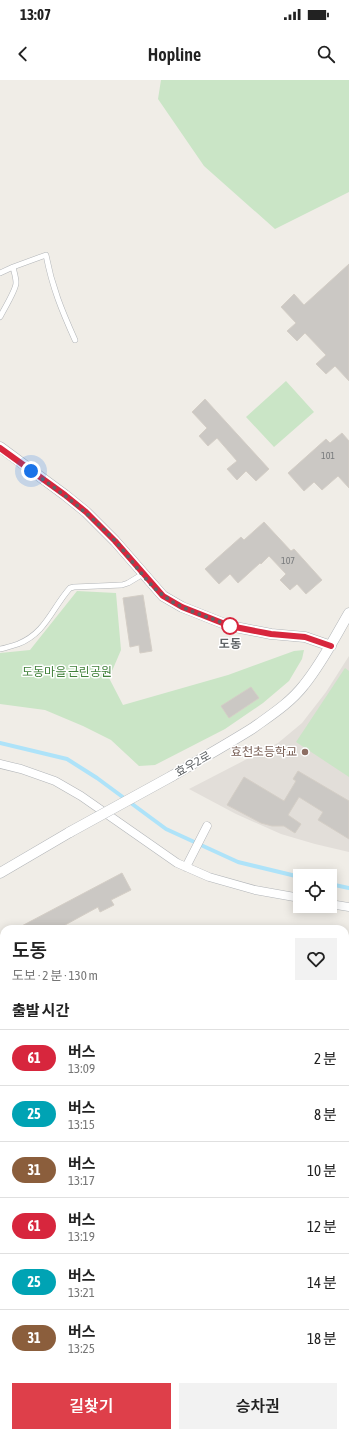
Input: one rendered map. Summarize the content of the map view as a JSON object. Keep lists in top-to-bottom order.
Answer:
{
  "streets": {
    "street": ["효우2로"]
  },
  "parks": ["도동마을 근린공원"],
  "places": ["도동", "효천초등학교"],
  "lines": ["bus line 61"],
  "house_numbers": ["101", "107"],
  "page": {
    "status": "13:07",
    "header": "Hopline",
    "heading": [
      ["도동", "도보 · 2 분 · 130 m"],
      "출발 시간"
    ],
    "list": [
      {
        "mark": "61",
        "name": "버스",
        "note": "13:09",
        "value": "2 분"
      },
      {
        "mark": "25",
        "name": "버스",
        "note": "13:15",
        "value": "8 분"
      },
      {
        "mark": "31",
        "name": "버스",
        "note": "13:17",
        "value": "10 분"
      },
      {
        "mark": "61",
        "name": "버스",
        "note": "13:19",
        "value": "12 분"
      },
      {
        "mark": "25",
        "name": "버스",
        "note": "13:21",
        "value": "14 분"
      },
      {
        "mark": "31",
        "name": "버스",
        "note": "13:25",
        "value": "18 분"
      }
    ],
    "buttons": ["길찾기", "승차권"]
  }
}
